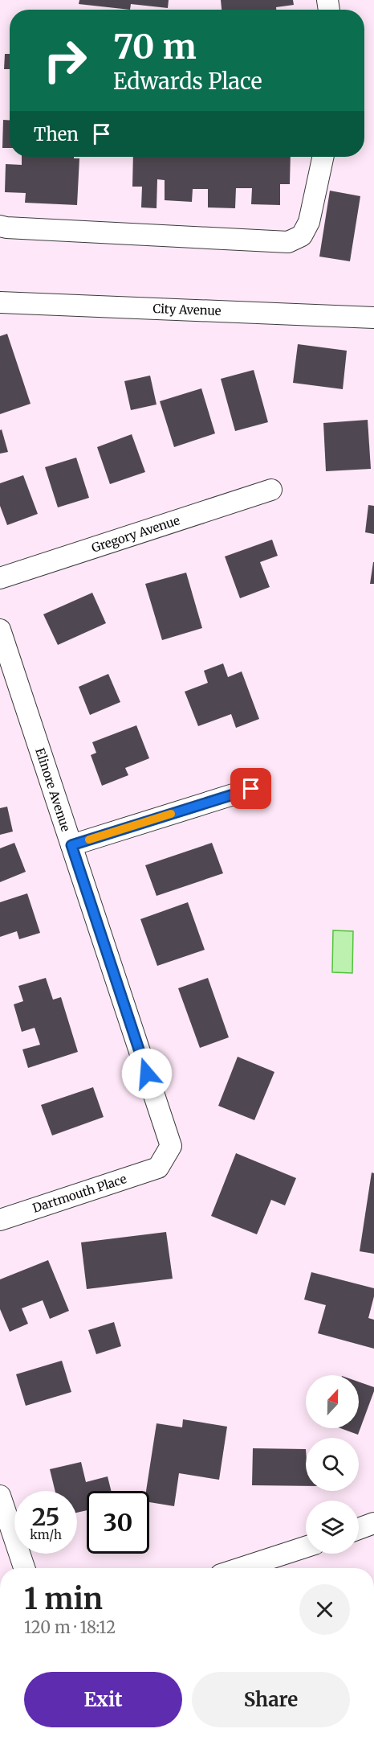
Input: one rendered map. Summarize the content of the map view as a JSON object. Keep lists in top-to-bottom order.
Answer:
{
  "streets": {
    "street": [
      "City Avenue",
      "Gregory Avenue",
      "Elinore Avenue",
      "Dartmouth Place"
    ]
  },
  "crossings": [
    ["Elinore Avenue", "Dartmouth Place"]
  ],
  "north": "top",
  "page": {
    "turn": ["70 m", "Edwards Place"],
    "then": "Then",
    "speed": "25 km/h",
    "limit": "30",
    "heading": ["1 min", "120 m · 18:12"],
    "buttons": ["Exit", "Share"]
  }
}
